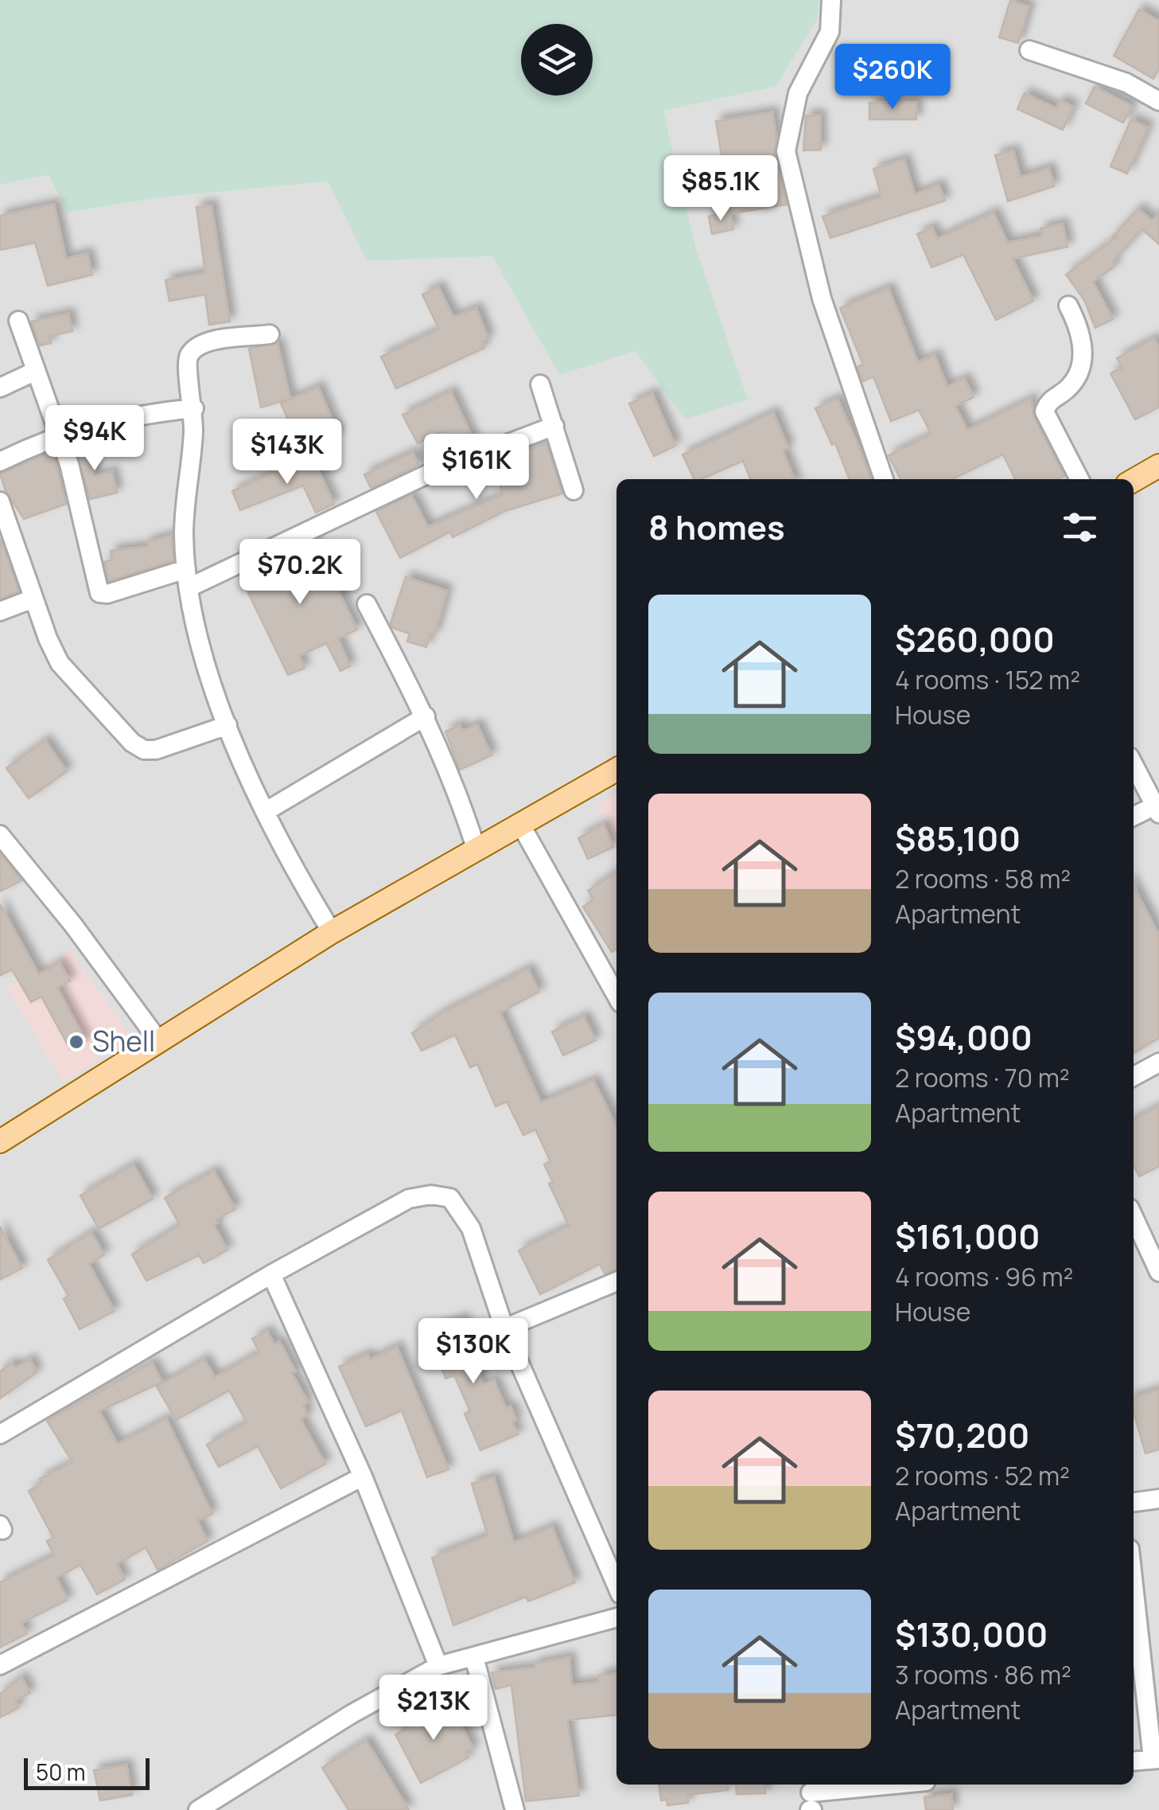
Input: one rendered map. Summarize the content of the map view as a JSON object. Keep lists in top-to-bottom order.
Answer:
{
  "places": ["Shell"],
  "scale_bar": "50 m",
  "page": {
    "price": [
      "$260K",
      "$85.1K",
      "$94K",
      "$143K",
      "$161K",
      "$70.2K",
      "$130K",
      "$213K"
    ],
    "heading": "8 homes",
    "list": [
      {
        "name": "$260,000",
        "note": "4 rooms · 152 m² · House"
      },
      {
        "name": "$85,100",
        "note": "2 rooms · 58 m² · Apartment"
      },
      {
        "name": "$94,000",
        "note": "2 rooms · 70 m² · Apartment"
      },
      {
        "name": "$161,000",
        "note": "4 rooms · 96 m² · House"
      },
      {
        "name": "$70,200",
        "note": "2 rooms · 52 m² · Apartment"
      },
      {
        "name": "$130,000",
        "note": "3 rooms · 86 m² · Apartment"
      }
    ],
    "scale": "50 m"
  }
}
